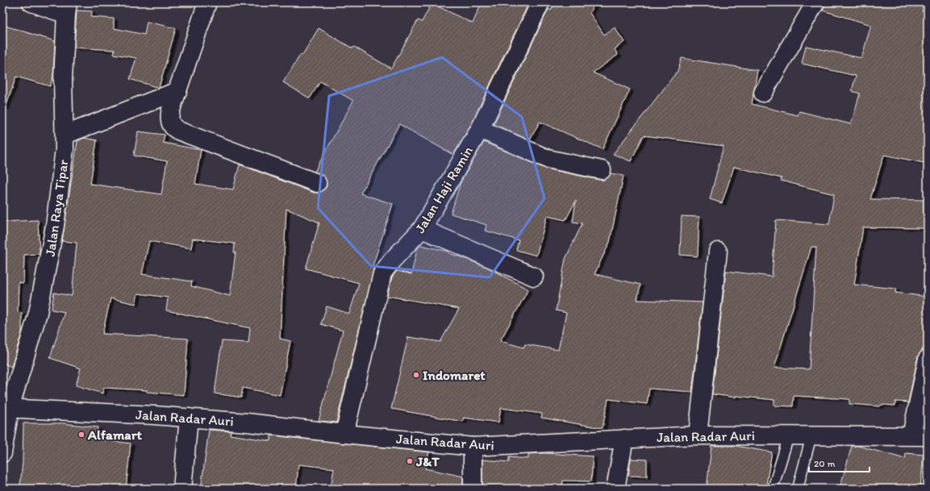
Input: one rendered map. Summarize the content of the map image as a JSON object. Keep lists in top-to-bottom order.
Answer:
{
  "streets": {
    "street": ["Jalan Haji Ramin", "Jalan Raya Tipar", "Jalan Radar Auri"]
  },
  "crossings": [
    ["Jalan Haji Ramin", "Jalan Radar Auri"],
    ["Jalan Raya Tipar", "Jalan Radar Auri"]
  ],
  "places": ["Indomaret", "Alfamart", "J&T"],
  "scale_bar": "20 m"
}
